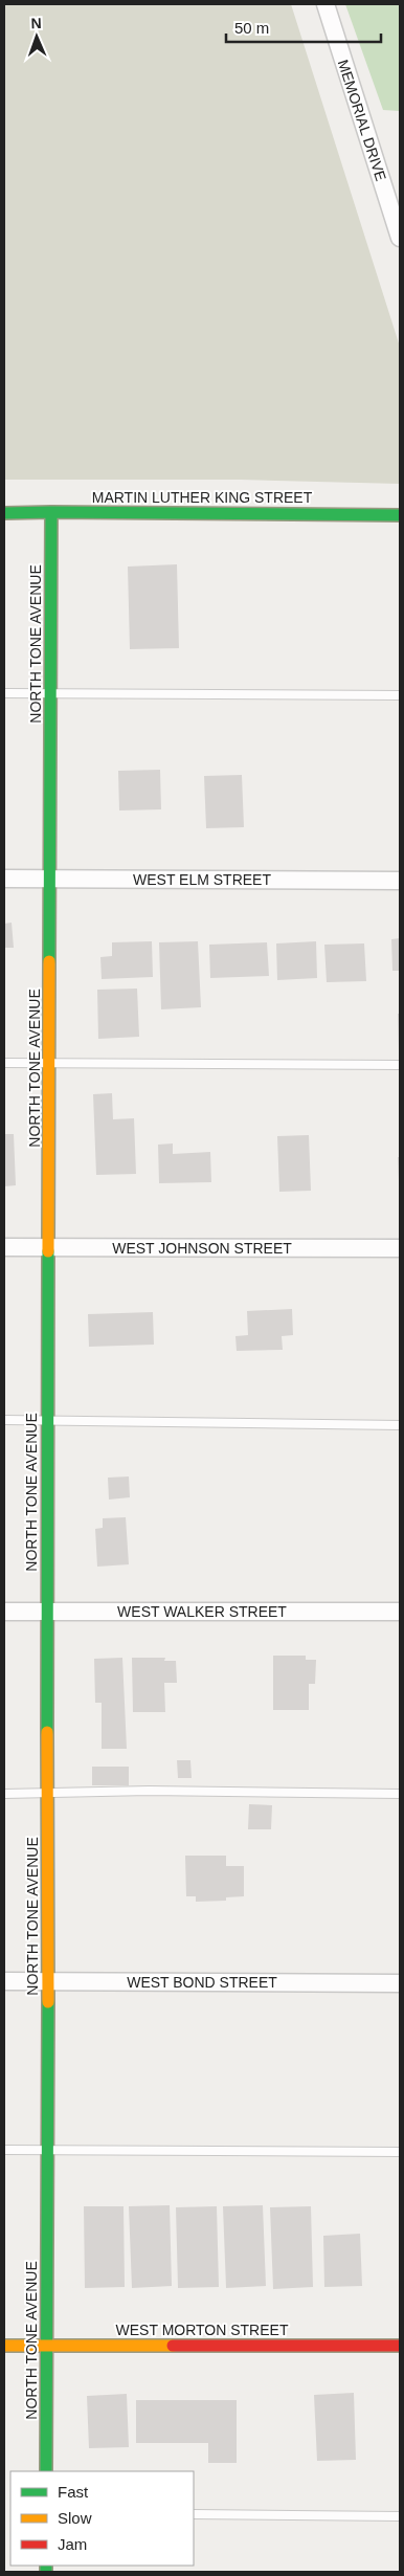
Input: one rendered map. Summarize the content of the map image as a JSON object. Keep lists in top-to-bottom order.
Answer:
{
  "streets": {
    "main road": ["MARTIN LUTHER KING STREET", "NORTH TONE AVENUE", "WEST MORTON STREET"],
    "street": [
      "MEMORIAL DRIVE",
      "WEST ELM STREET",
      "WEST JOHNSON STREET",
      "WEST WALKER STREET",
      "WEST BOND STREET"
    ]
  },
  "crossings": [
    ["MARTIN LUTHER KING STREET", "NORTH TONE AVENUE"],
    ["NORTH TONE AVENUE", "WEST ELM STREET"],
    ["NORTH TONE AVENUE", "WEST JOHNSON STREET"],
    ["NORTH TONE AVENUE", "WEST WALKER STREET"],
    ["NORTH TONE AVENUE", "WEST BOND STREET"],
    ["NORTH TONE AVENUE", "WEST MORTON STREET"]
  ],
  "legend": ["Fast", "Slow", "Jam"],
  "scale_bar": "50 m",
  "north": "top"
}
